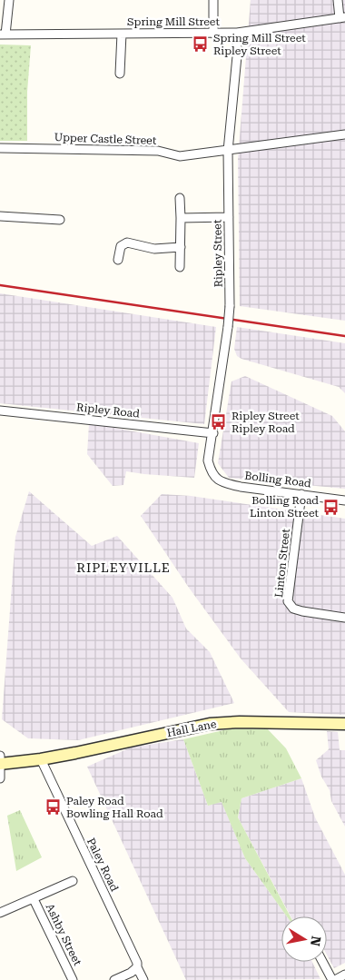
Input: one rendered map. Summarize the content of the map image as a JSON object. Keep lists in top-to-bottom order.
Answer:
{
  "streets": {
    "street": [
      "Spring Mill Street",
      "Upper Castle Street",
      "Ripley Street",
      "Ripley Road",
      "Bolling Road",
      "Linton Street",
      "Hall Lane",
      "Paley Road",
      "Ashby Street"
    ]
  },
  "crossings": [
    ["Spring Mill Street", "Ripley Street"],
    ["Upper Castle Street", "Ripley Street"],
    ["Ripley Street", "Ripley Road"],
    ["Ripley Street", "Bolling Road"],
    ["Bolling Road", "Linton Street"],
    ["Hall Lane", "Paley Road"]
  ],
  "districts": ["RIPLEYVILLE"],
  "places": {
    "bus stop": [
      "Spring Mill Street Ripley Street",
      "Ripley Street Ripley Road",
      "Bolling Road Linton Street",
      "Paley Road Bowling Hall Road"
    ]
  },
  "north": "right"
}
